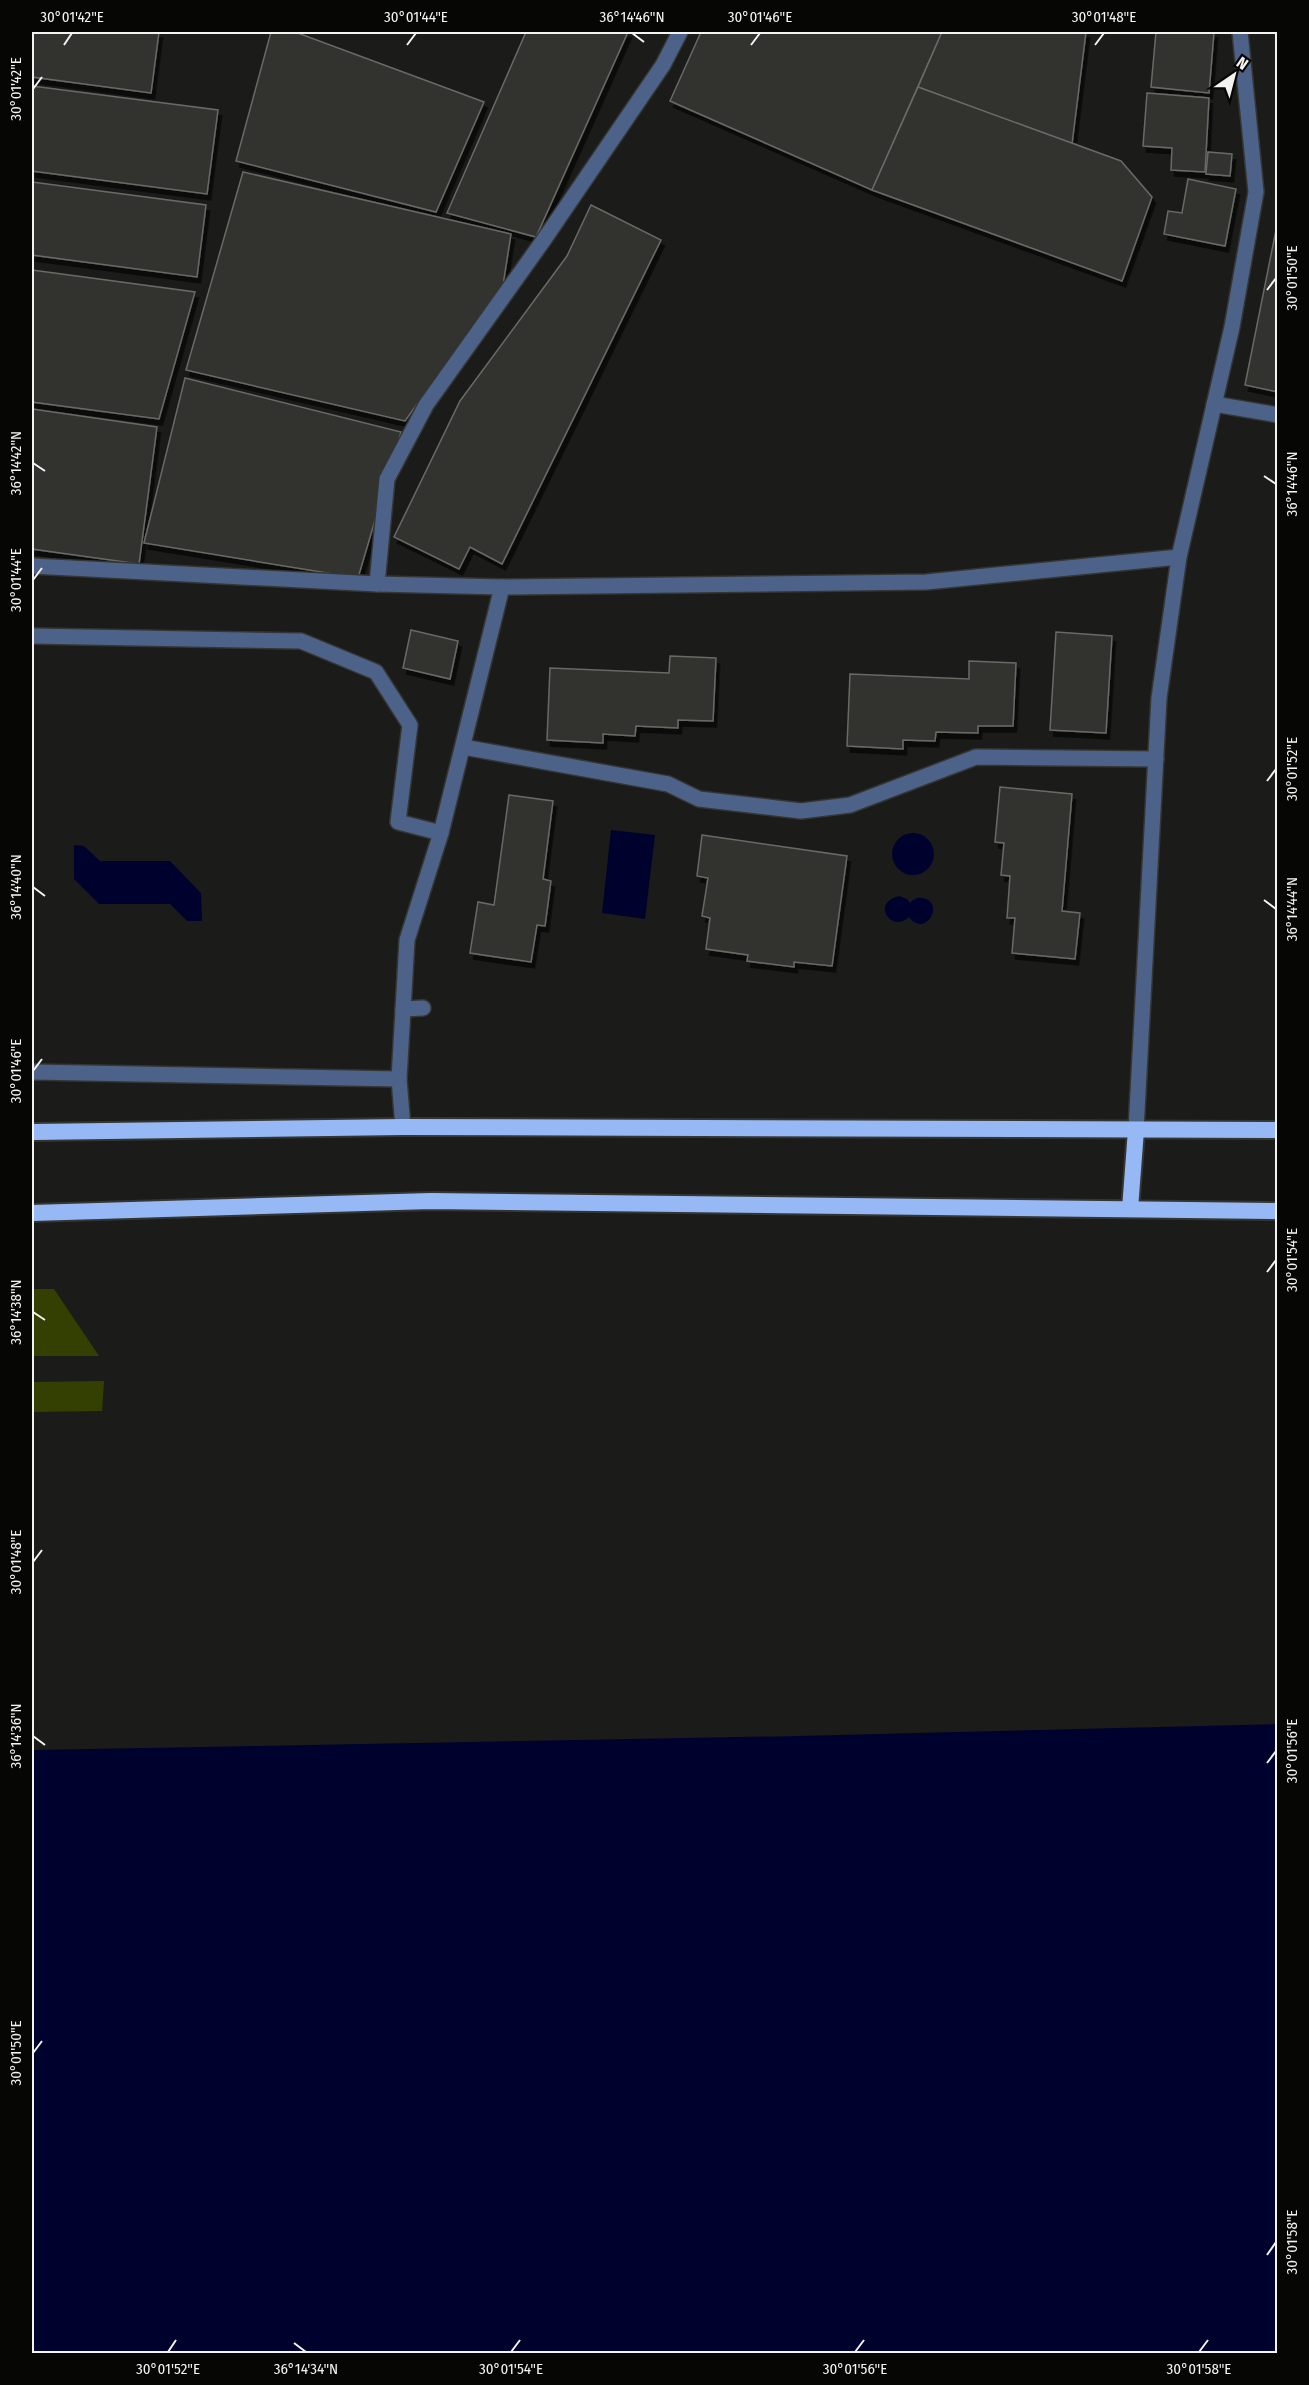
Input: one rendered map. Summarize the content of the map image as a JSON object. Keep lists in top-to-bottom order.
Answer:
{
  "north": "top right",
  "coordinates": [
    "30°01'42\"E",
    "30°01'44\"E",
    "36°14'46\"N",
    "30°01'46\"E",
    "30°01'48\"E",
    "30°01'50\"E",
    "36°14'42\"N",
    "30°01'52\"E",
    "36°14'40\"N",
    "36°14'44\"N",
    "30°01'54\"E",
    "36°14'38\"N",
    "36°14'36\"N",
    "30°01'56\"E",
    "30°01'58\"E",
    "36°14'34\"N"
  ]
}
